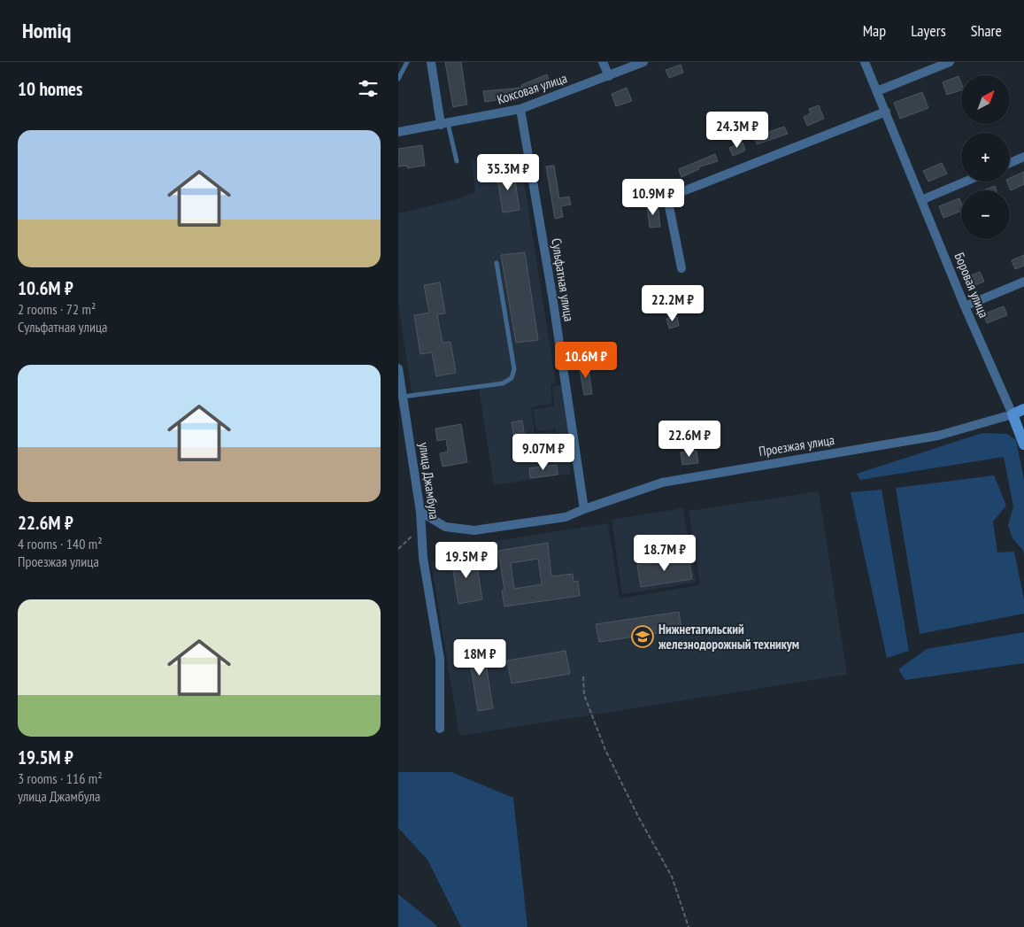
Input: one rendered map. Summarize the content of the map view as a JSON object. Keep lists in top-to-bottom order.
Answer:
{
  "streets": {
    "street": [
      "Коксовая улица",
      "Сульфатная улица",
      "Боровая улица",
      "Проезжая улица",
      "улица Джамбула"
    ]
  },
  "crossings": [
    ["Коксовая улица", "Сульфатная улица"],
    ["Сульфатная улица", "Проезжая улица"],
    ["Боровая улица", "Проезжая улица"],
    ["Проезжая улица", "улица Джамбула"]
  ],
  "places": {
    "school or university": ["Нижнетагильский железнодорожный техникум"]
  },
  "north": "top right",
  "page": {
    "header": "Homiq",
    "nav": ["Map", "Layers", "Share"],
    "heading": "10 homes",
    "map_buttons": ["+", "−"],
    "price": [
      "24.3M ₽",
      "35.3M ₽",
      "10.9M ₽",
      "22.2M ₽",
      "10.6M ₽",
      "22.6M ₽",
      "9.07M ₽",
      "18.7M ₽",
      "19.5M ₽",
      "18M ₽"
    ],
    "list": [
      {
        "name": "10.6M ₽",
        "note": "2 rooms · 72 m² · Сульфатная улица"
      },
      {
        "name": "22.6M ₽",
        "note": "4 rooms · 140 m² · Проезжая улица"
      },
      {
        "name": "19.5M ₽",
        "note": "3 rooms · 116 m² · улица Джамбула"
      }
    ]
  }
}
